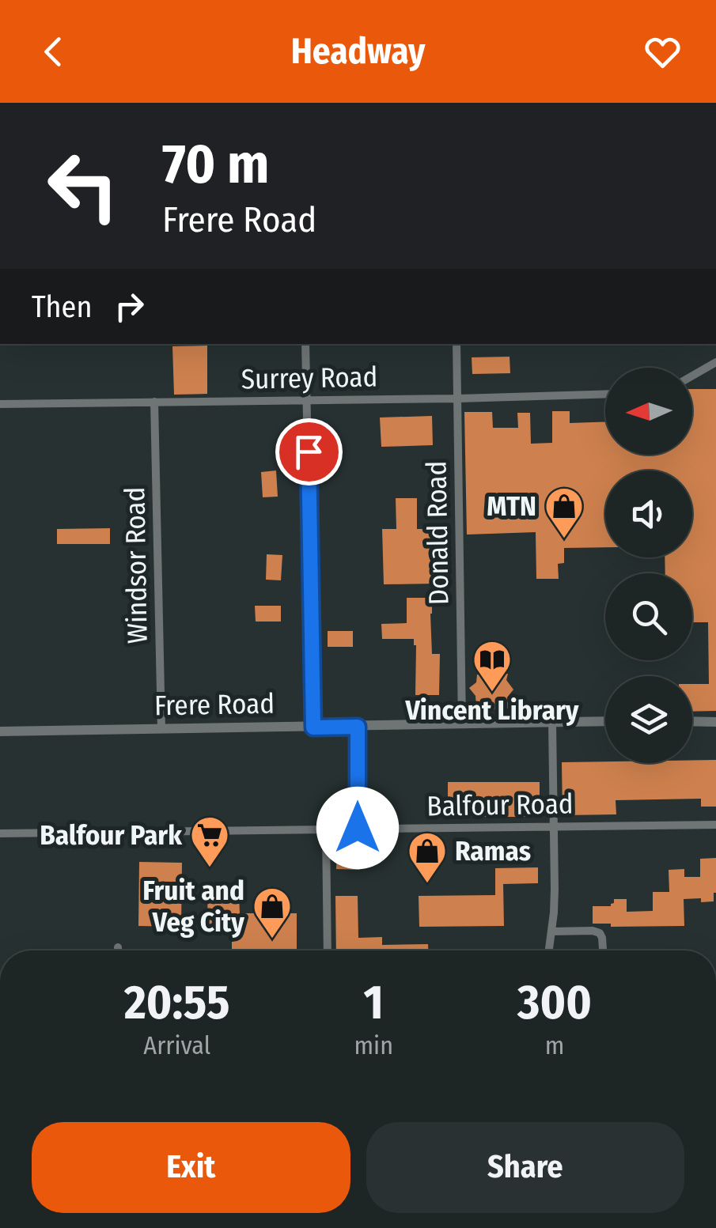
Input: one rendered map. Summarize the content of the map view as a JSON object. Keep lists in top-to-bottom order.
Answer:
{
  "streets": {
    "street": [
      "Surrey Road",
      "Donald Road",
      "Windsor Road",
      "Frere Road",
      "Balfour Road"
    ]
  },
  "crossings": [
    ["Surrey Road", "Donald Road"],
    ["Surrey Road", "Windsor Road"],
    ["Donald Road", "Frere Road"],
    ["Windsor Road", "Frere Road"]
  ],
  "places": {
    "shop": ["MTN", "Ramas", "Fruit and Veg City"],
    "library": ["Vincent Library"],
    "supermarket": ["Balfour Park"]
  },
  "north": "left",
  "page": {
    "header": "Headway",
    "turn": ["70 m", "Frere Road"],
    "then": "Then",
    "eta": [
      "20:55",
      "Arrival",
      "1",
      "min",
      "300",
      "m"
    ],
    "buttons": ["Exit", "Share"]
  }
}
